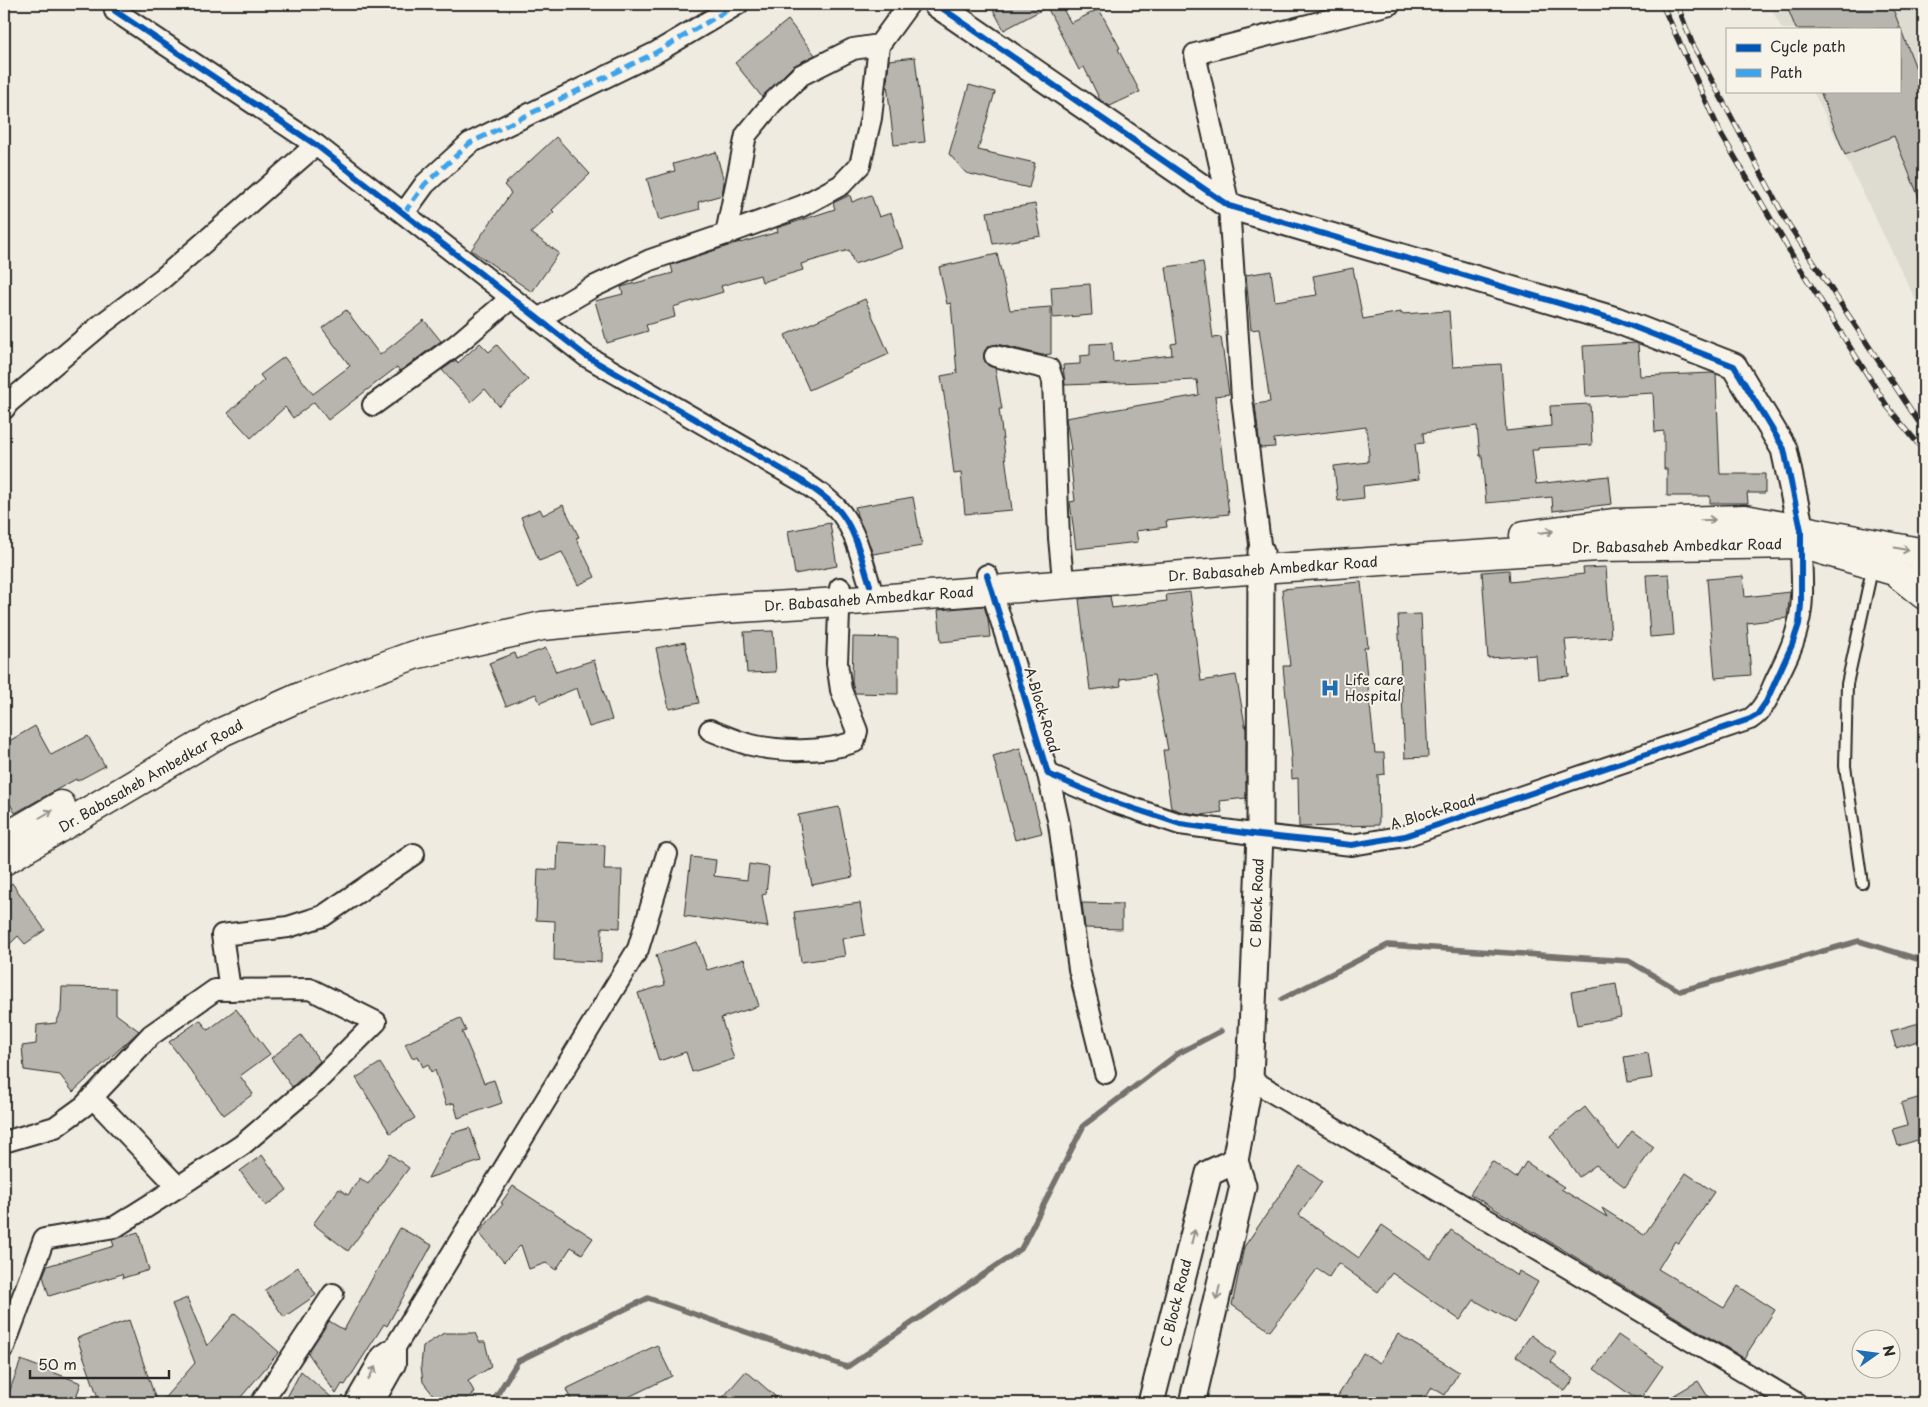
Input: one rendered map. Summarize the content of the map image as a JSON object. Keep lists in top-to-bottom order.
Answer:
{
  "streets": {
    "main road": ["Dr. Babasaheb Ambedkar Road"],
    "street": ["A Block Road", "C Block Road"]
  },
  "crossings": [
    ["Dr. Babasaheb Ambedkar Road", "A Block Road"],
    ["Dr. Babasaheb Ambedkar Road", "C Block Road"],
    ["A Block Road", "C Block Road"]
  ],
  "places": {
    "hospital": ["Life care Hospital"]
  },
  "legend": ["Cycle path", "Path"],
  "scale_bar": "50 m",
  "north": "right"
}
